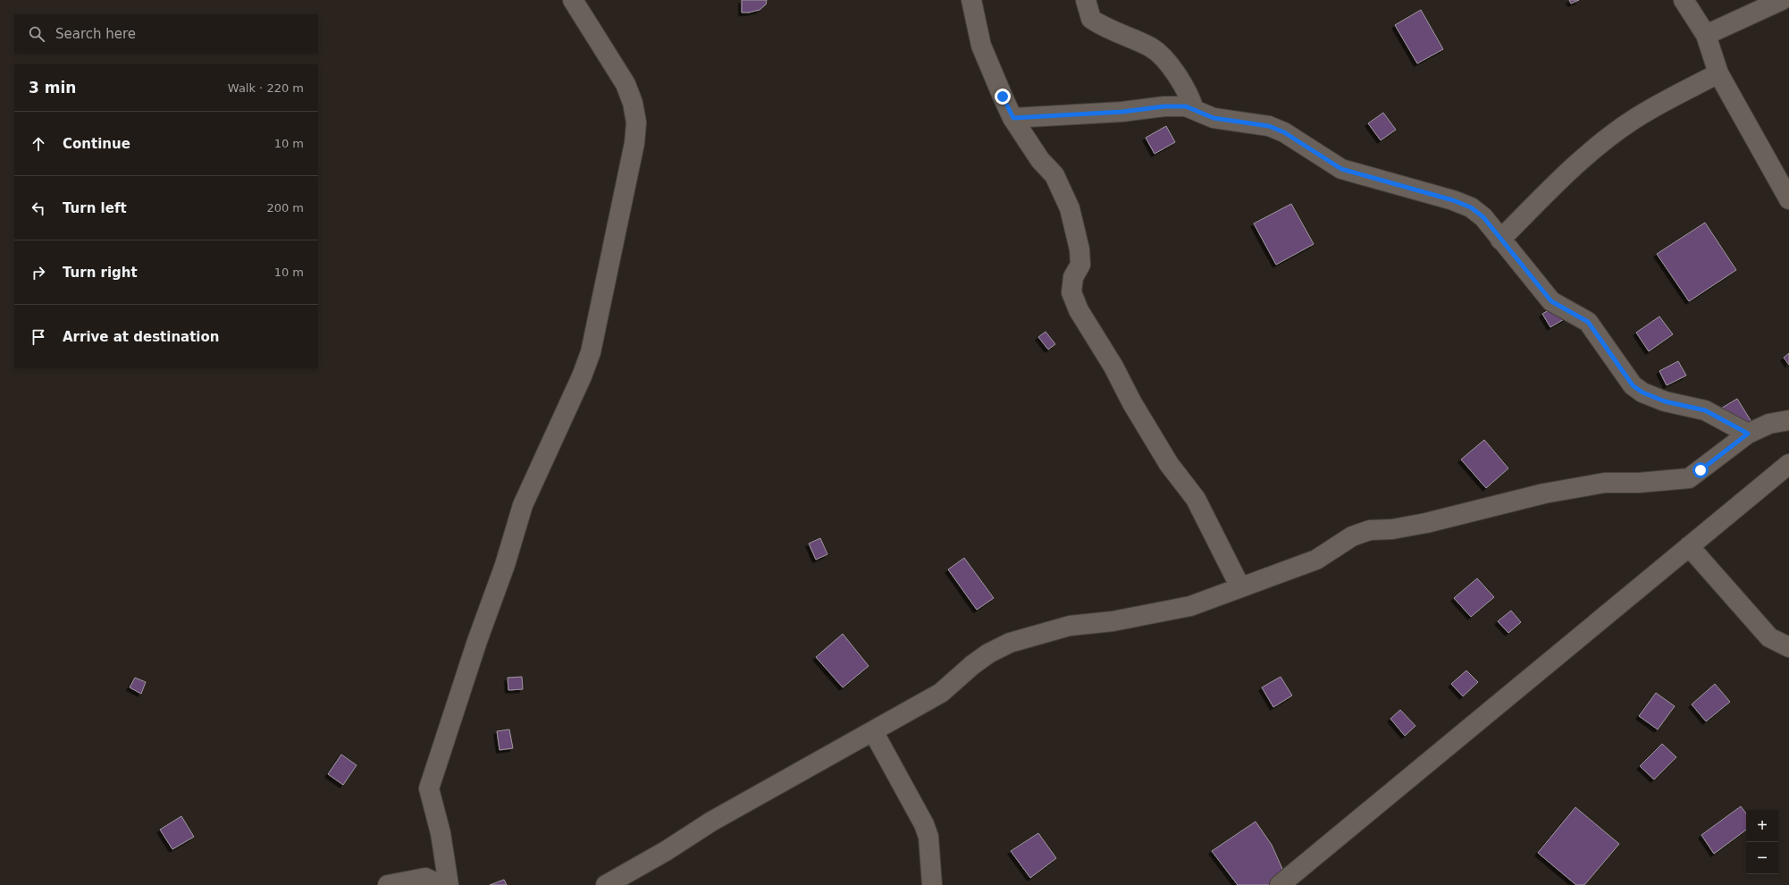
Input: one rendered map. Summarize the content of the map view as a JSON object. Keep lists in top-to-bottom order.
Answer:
{
  "page": {
    "search": "Search here",
    "heading": ["3 min", "Walk · 220 m"],
    "list": [
      ["Continue", "10 m"],
      ["Turn left", "200 m"],
      ["Turn right", "10 m"],
      "Arrive at destination"
    ],
    "map_buttons": ["+", "−"]
  }
}
